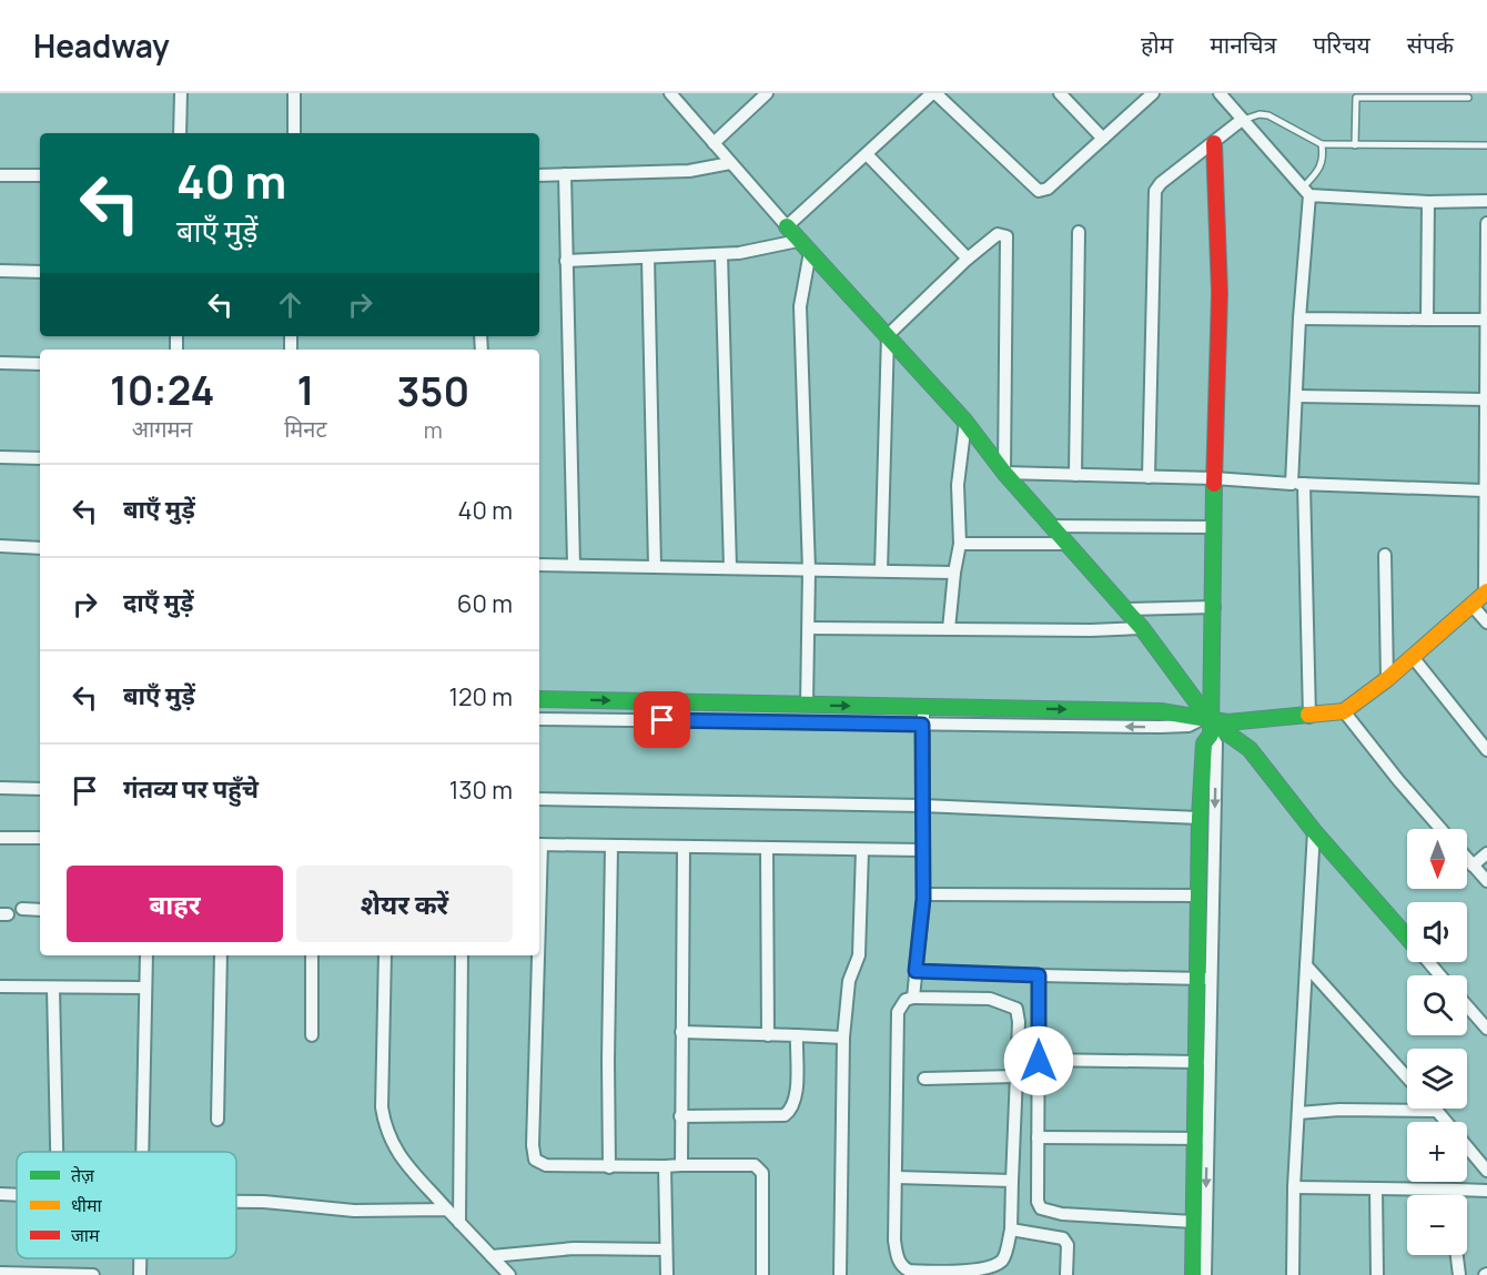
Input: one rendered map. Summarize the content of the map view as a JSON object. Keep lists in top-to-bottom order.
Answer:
{
  "legend": ["तेज़", "धीमा", "जाम"],
  "north": "bottom",
  "page": {
    "header": "Headway",
    "nav": [
      "होम",
      "मानचित्र",
      "परिचय",
      "संपर्क"
    ],
    "turn": ["40 m", "बाएँ मुड़ें"],
    "eta": [
      "10:24",
      "आगमन",
      "1",
      "मिनट",
      "350",
      "m"
    ],
    "list": [
      {
        "name": "बाएँ मुड़ें",
        "value": "40 m"
      },
      {
        "name": "दाएँ मुड़ें",
        "value": "60 m"
      },
      {
        "name": "बाएँ मुड़ें",
        "value": "120 m"
      },
      {
        "name": "गंतव्य पर पहुँचे",
        "value": "130 m"
      }
    ],
    "map_buttons": ["+", "−"],
    "buttons": ["बाहर", "शेयर करें"]
  }
}
